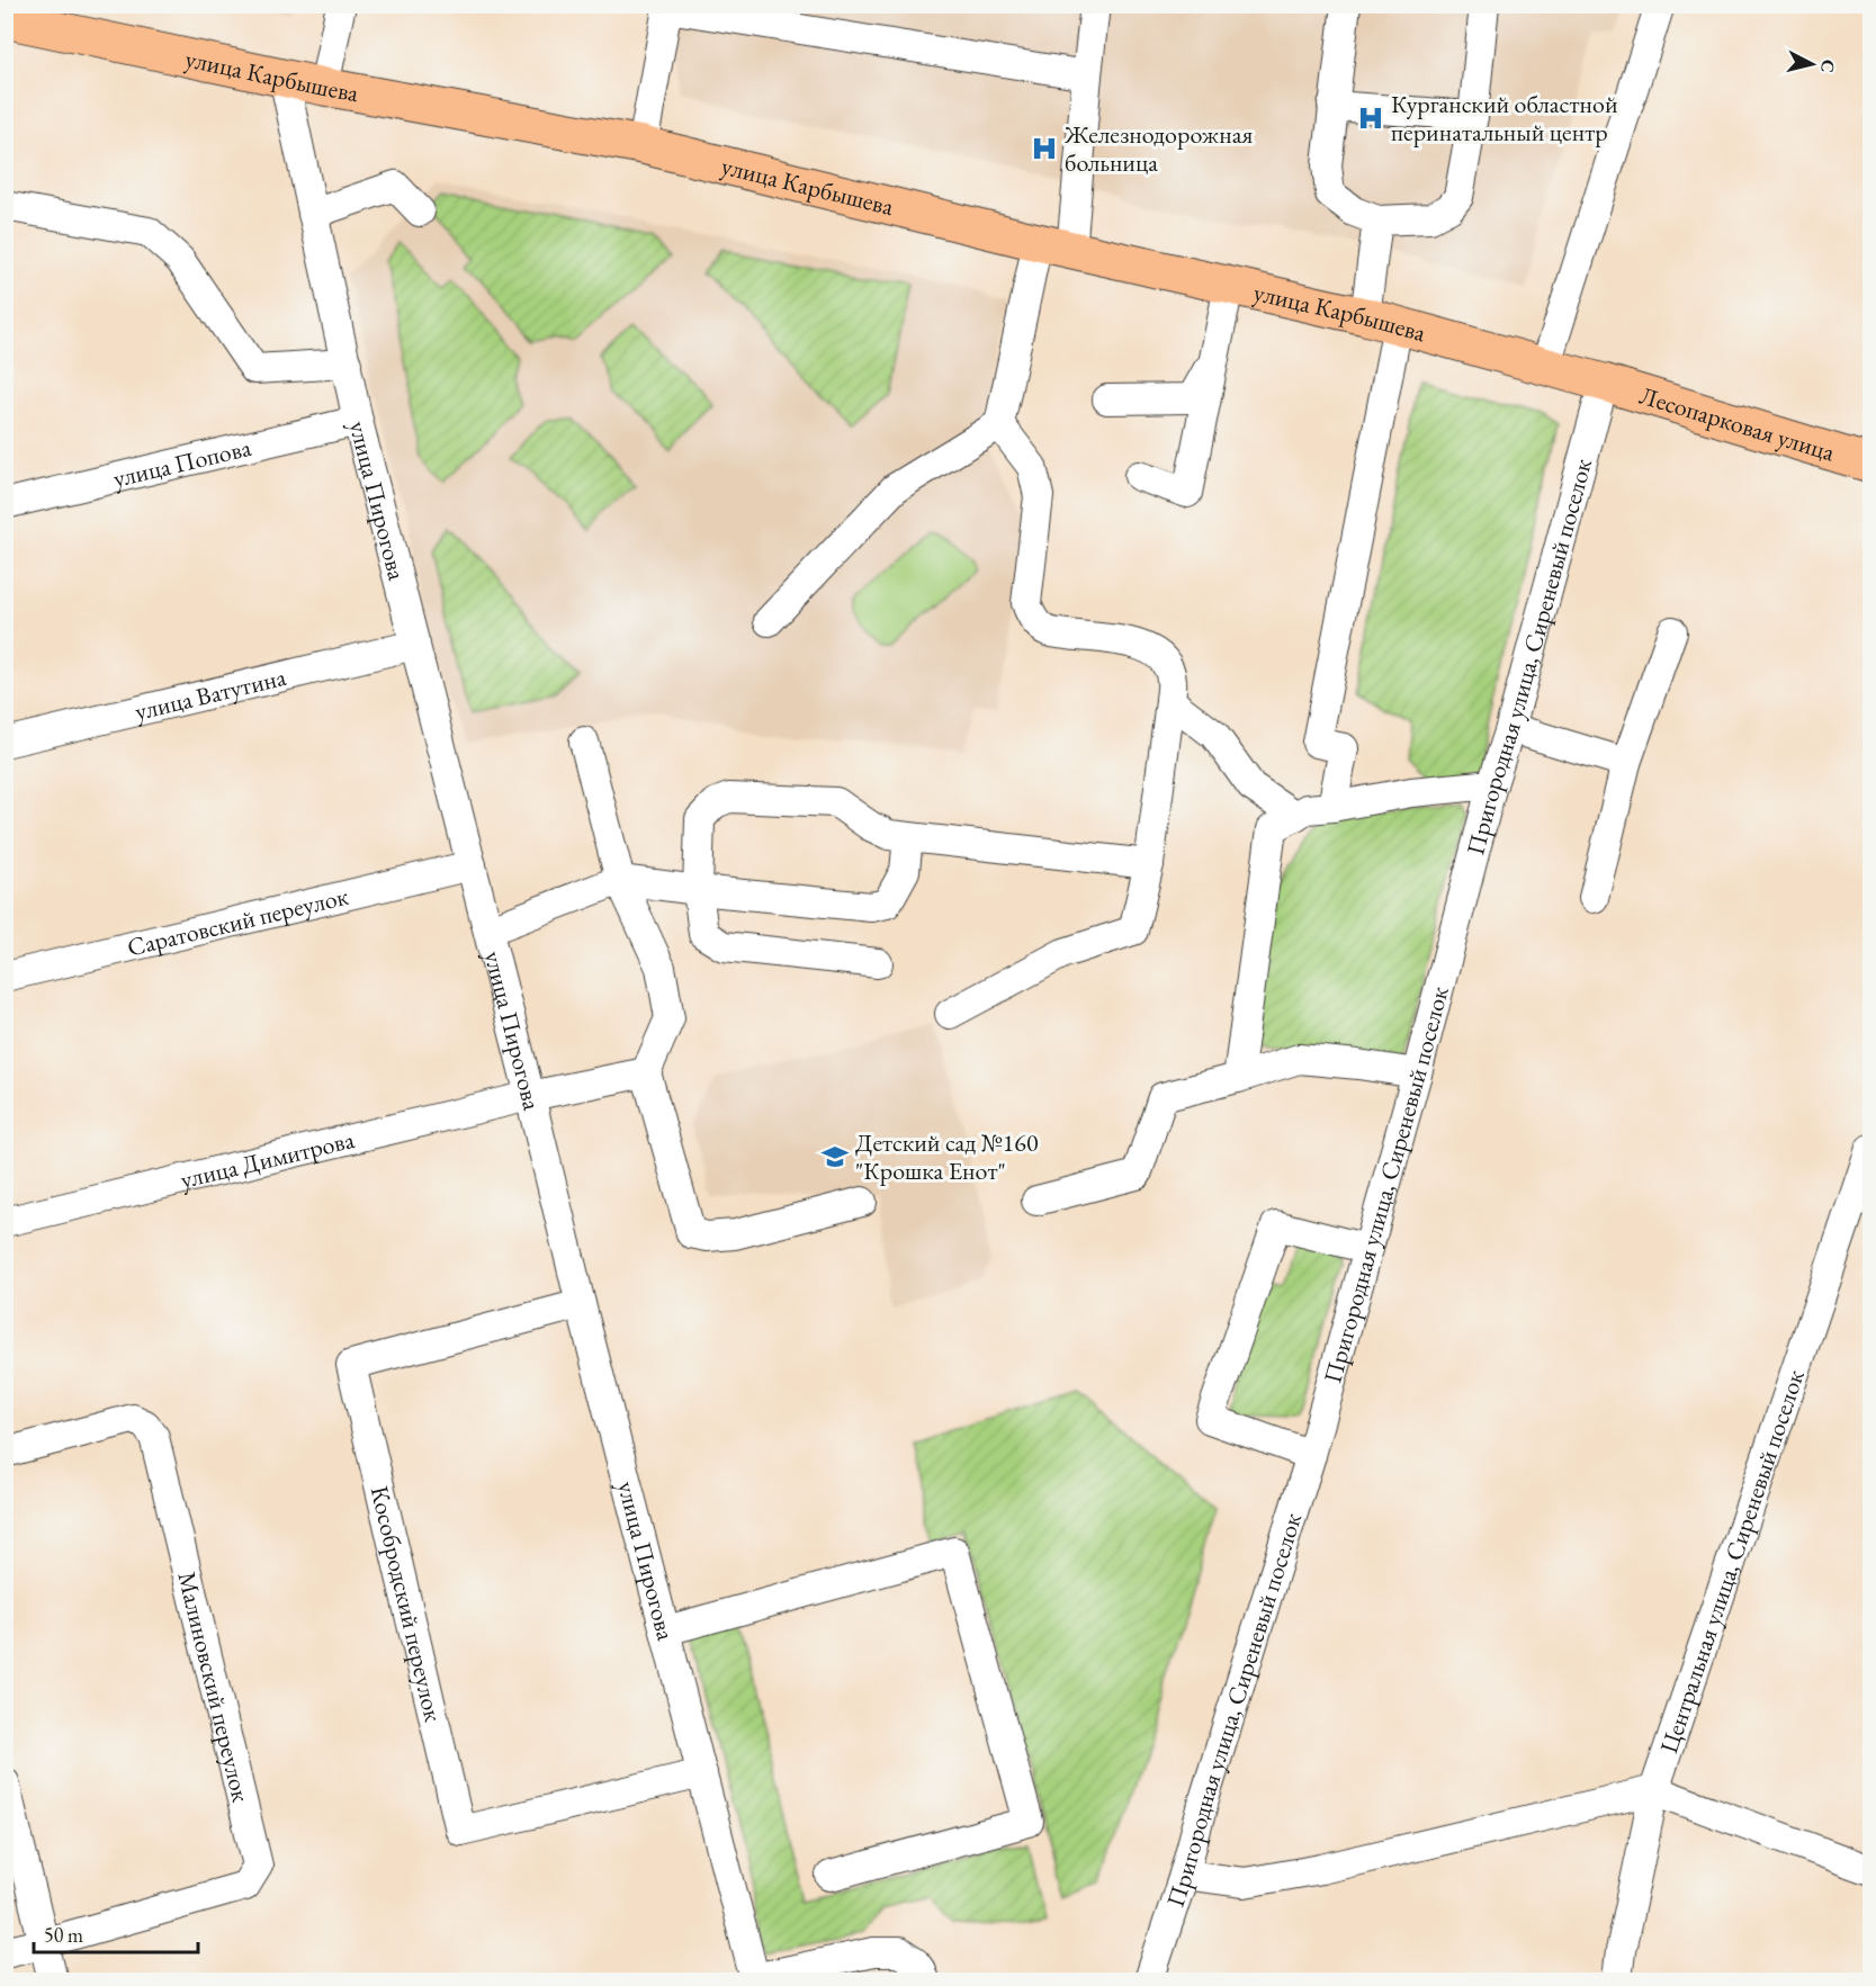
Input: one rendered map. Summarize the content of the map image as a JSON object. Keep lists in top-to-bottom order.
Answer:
{
  "streets": {
    "main road": ["улица Карбышева", "Лесопарковая улица"],
    "street": [
      "улица Попова",
      "улица Пирогова",
      "Пригородная улица, Сиреневый поселок",
      "улица Ватутина",
      "Саратовский переулок",
      "улица Димитрова",
      "Центральная улица, Сиреневый поселок",
      "Кособродский переулок",
      "Малиновский переулок"
    ]
  },
  "crossings": [
    ["улица Карбышева", "Лесопарковая улица"],
    ["улица Карбышева", "улица Пирогова"],
    ["улица Карбышева", "Пригородная улица, Сиреневый поселок"],
    ["Лесопарковая улица", "Пригородная улица, Сиреневый поселок"],
    ["улица Попова", "улица Пирогова"],
    ["улица Пирогова", "улица Ватутина"],
    ["улица Пирогова", "Саратовский переулок"],
    ["улица Пирогова", "улица Димитрова"],
    ["улица Пирогова", "Кособродский переулок"]
  ],
  "places": {
    "hospital": ["Курганский областной перинатальный центр", "Железнодорожная больница"],
    "school or university": ["Детский сад №160 \"Крошка Енот\""]
  },
  "scale_bar": "50 m",
  "north": "right"
}
